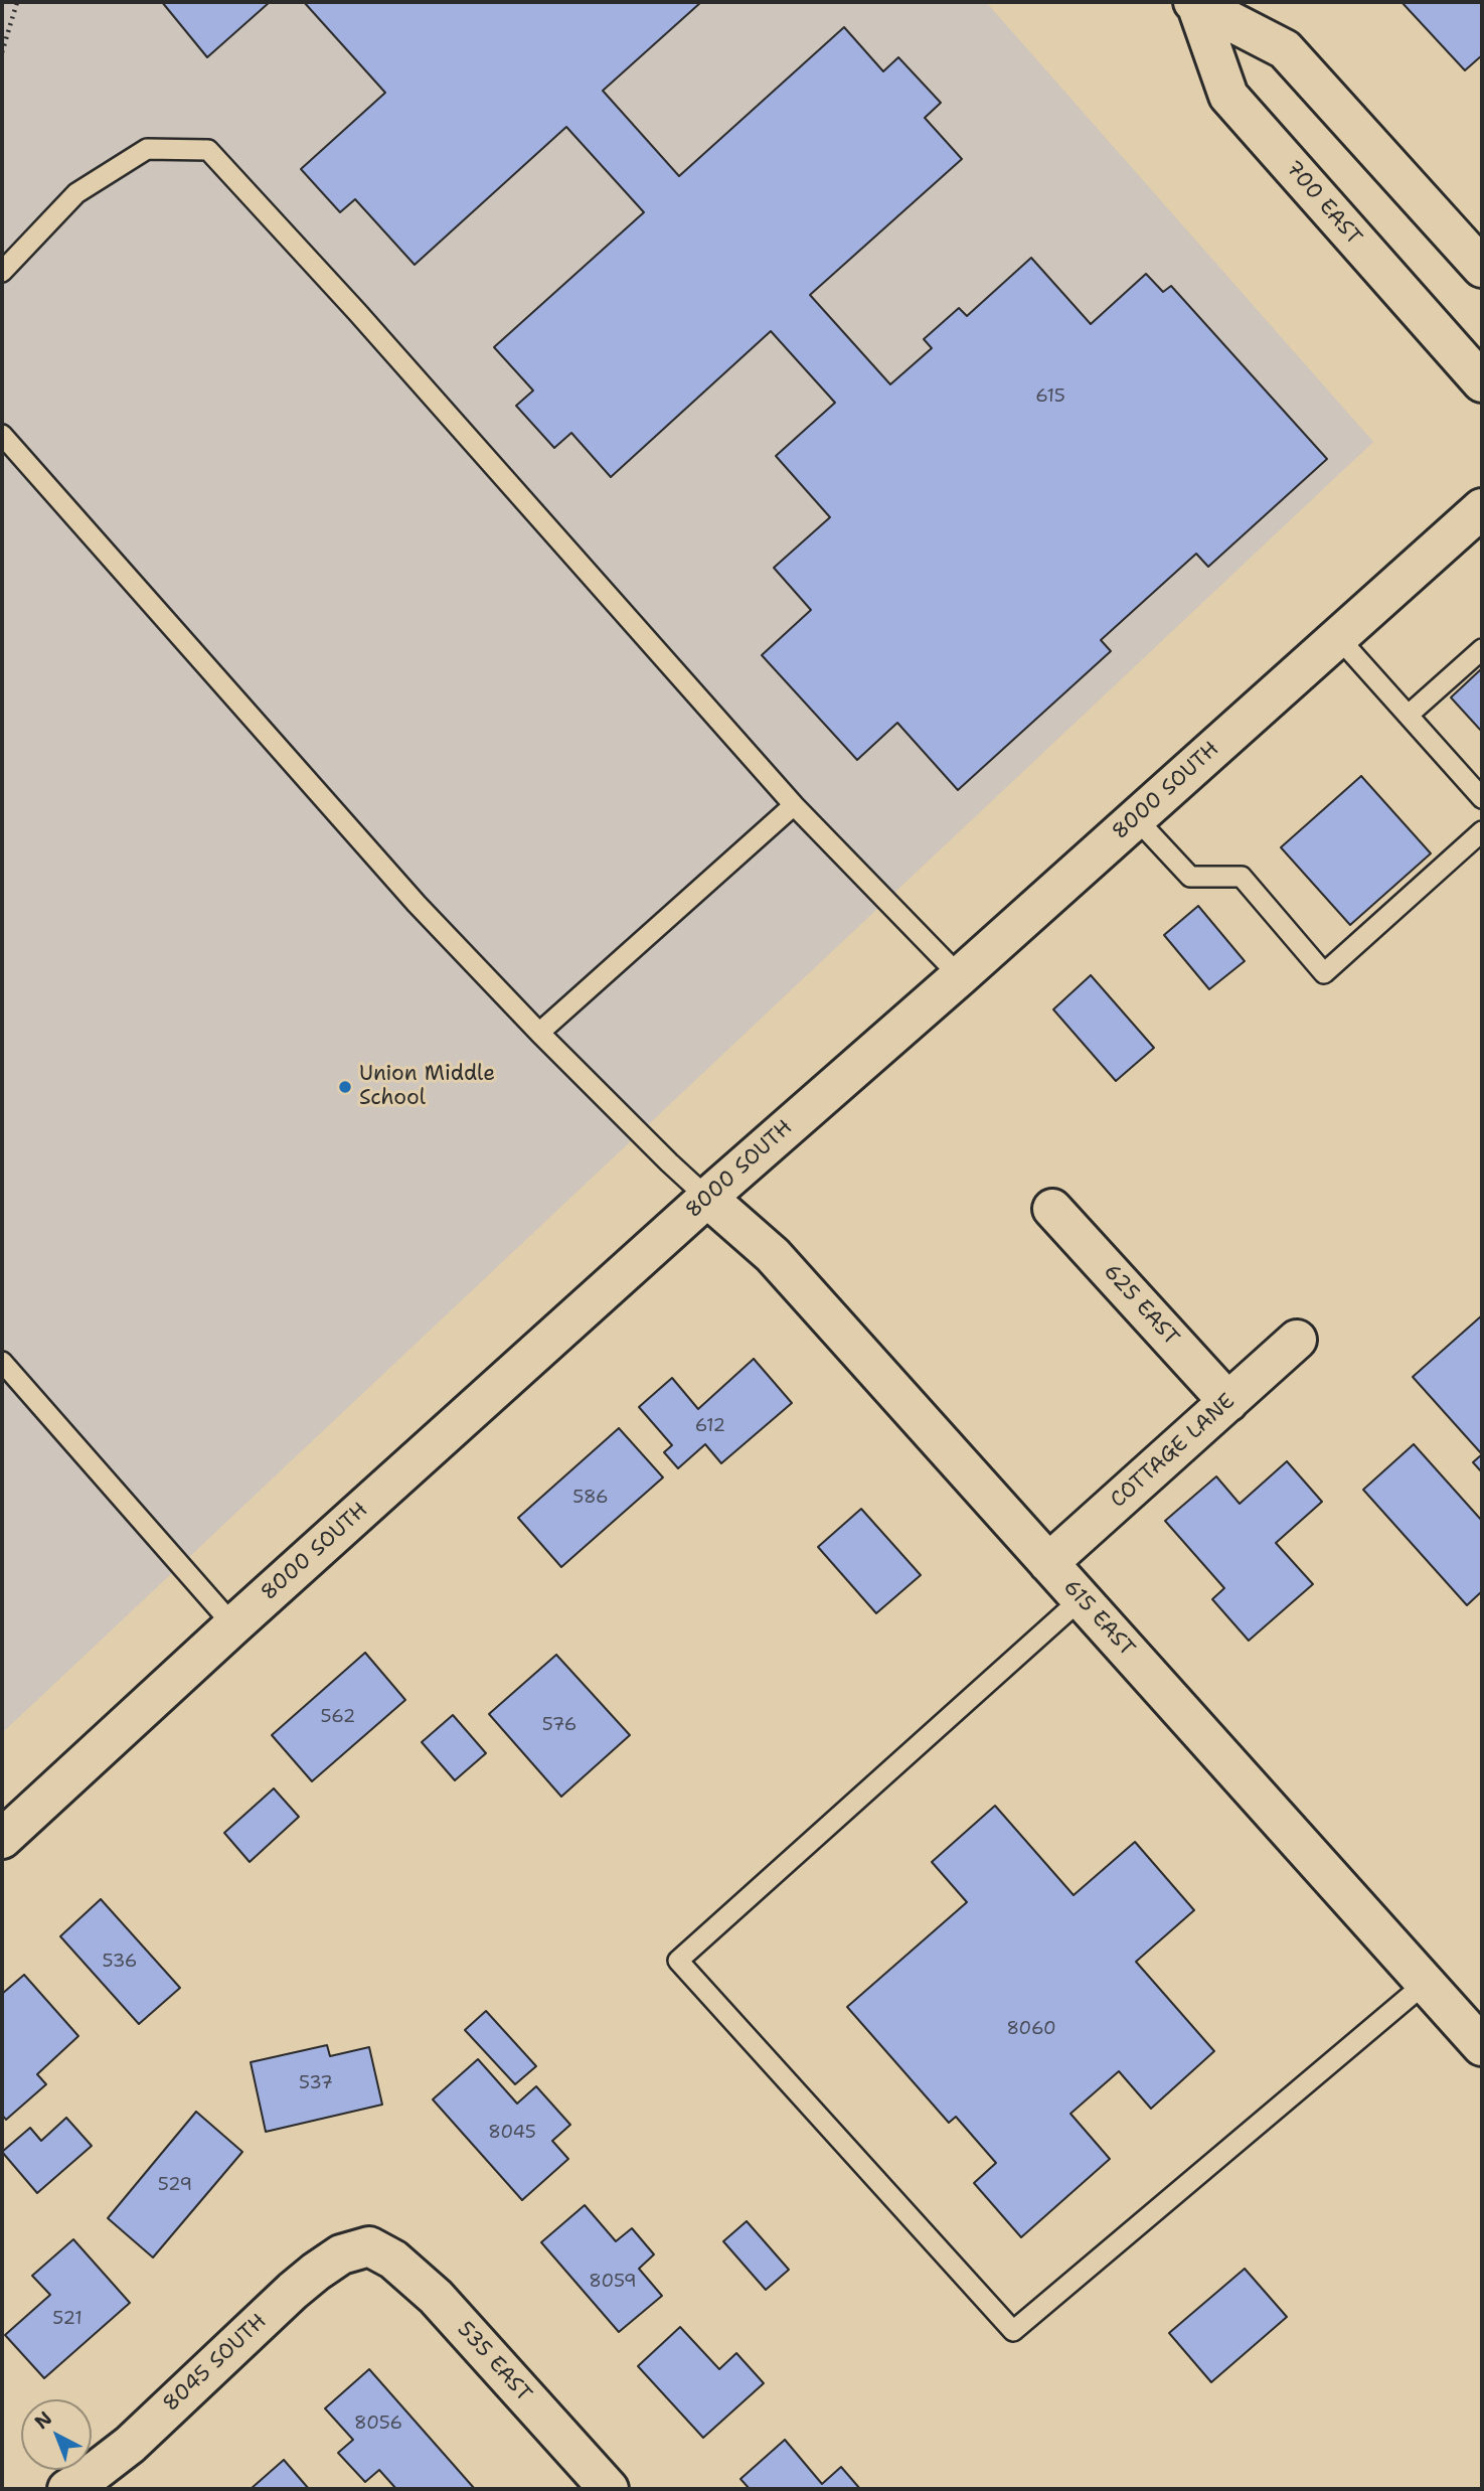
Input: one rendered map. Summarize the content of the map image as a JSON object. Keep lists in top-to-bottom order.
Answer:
{
  "streets": {
    "street": [
      "700 EAST",
      "8000 SOUTH",
      "625 EAST",
      "COTTAGE LANE",
      "615 EAST",
      "535 EAST",
      "8045 SOUTH"
    ]
  },
  "crossings": [
    ["8000 SOUTH", "615 EAST"],
    ["625 EAST", "COTTAGE LANE"],
    ["COTTAGE LANE", "615 EAST"],
    ["535 EAST", "8045 SOUTH"]
  ],
  "places": ["Union Middle School"],
  "house_numbers": [
    "615",
    "612",
    "586",
    "562",
    "576",
    "536",
    "8060",
    "537",
    "8045",
    "529",
    "8059",
    "521",
    "8056"
  ],
  "north": "top left"
}
